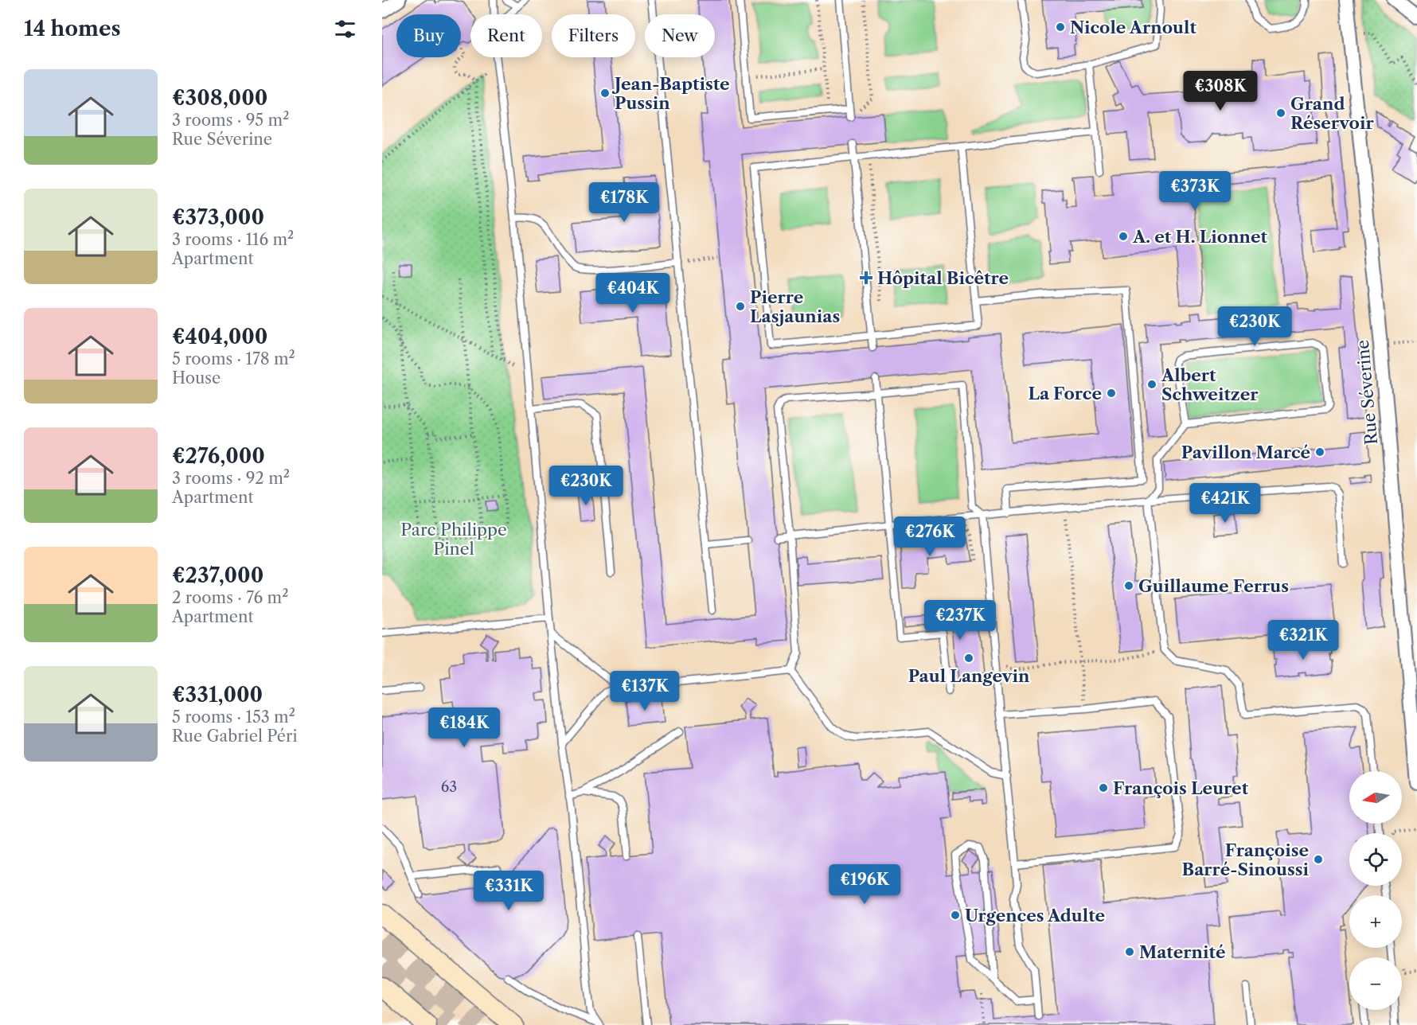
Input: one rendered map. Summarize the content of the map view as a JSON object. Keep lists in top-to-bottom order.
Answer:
{
  "streets": {
    "street": ["Rue Séverine"]
  },
  "parks": ["Parc Philippe Pinel"],
  "places": {
    "other": [
      "Nicole Arnoult",
      "Jean-Baptiste Pussin",
      "Grand Réservoir",
      "A. et H. Lionnet",
      "Pierre Lasjaunias",
      "Albert Schweitzer",
      "La Force",
      "Pavillon Marcé",
      "Guillaume Ferrus",
      "Paul Langevin",
      "François Leuret",
      "Françoise Barré-Sinoussi",
      "Urgences Adulte",
      "Maternité"
    ],
    "health": ["Hôpital Bicêtre"]
  },
  "house_numbers": ["63"],
  "north": "left",
  "page": {
    "heading": "14 homes",
    "chip": [
      "Buy",
      "Rent",
      "Filters",
      "New"
    ],
    "list": [
      {
        "name": "€308,000",
        "note": "3 rooms · 95 m² · Rue Séverine"
      },
      {
        "name": "€373,000",
        "note": "3 rooms · 116 m² · Apartment"
      },
      {
        "name": "€404,000",
        "note": "5 rooms · 178 m² · House"
      },
      {
        "name": "€276,000",
        "note": "3 rooms · 92 m² · Apartment"
      },
      {
        "name": "€237,000",
        "note": "2 rooms · 76 m² · Apartment"
      },
      {
        "name": "€331,000",
        "note": "5 rooms · 153 m² · Rue Gabriel Péri"
      }
    ],
    "price": [
      "€308K",
      "€373K",
      "€178K",
      "€404K",
      "€230K",
      "€230K",
      "€421K",
      "€276K",
      "€237K",
      "€321K",
      "€137K",
      "€184K",
      "€196K",
      "€331K"
    ],
    "map_buttons": ["+", "−"]
  }
}
